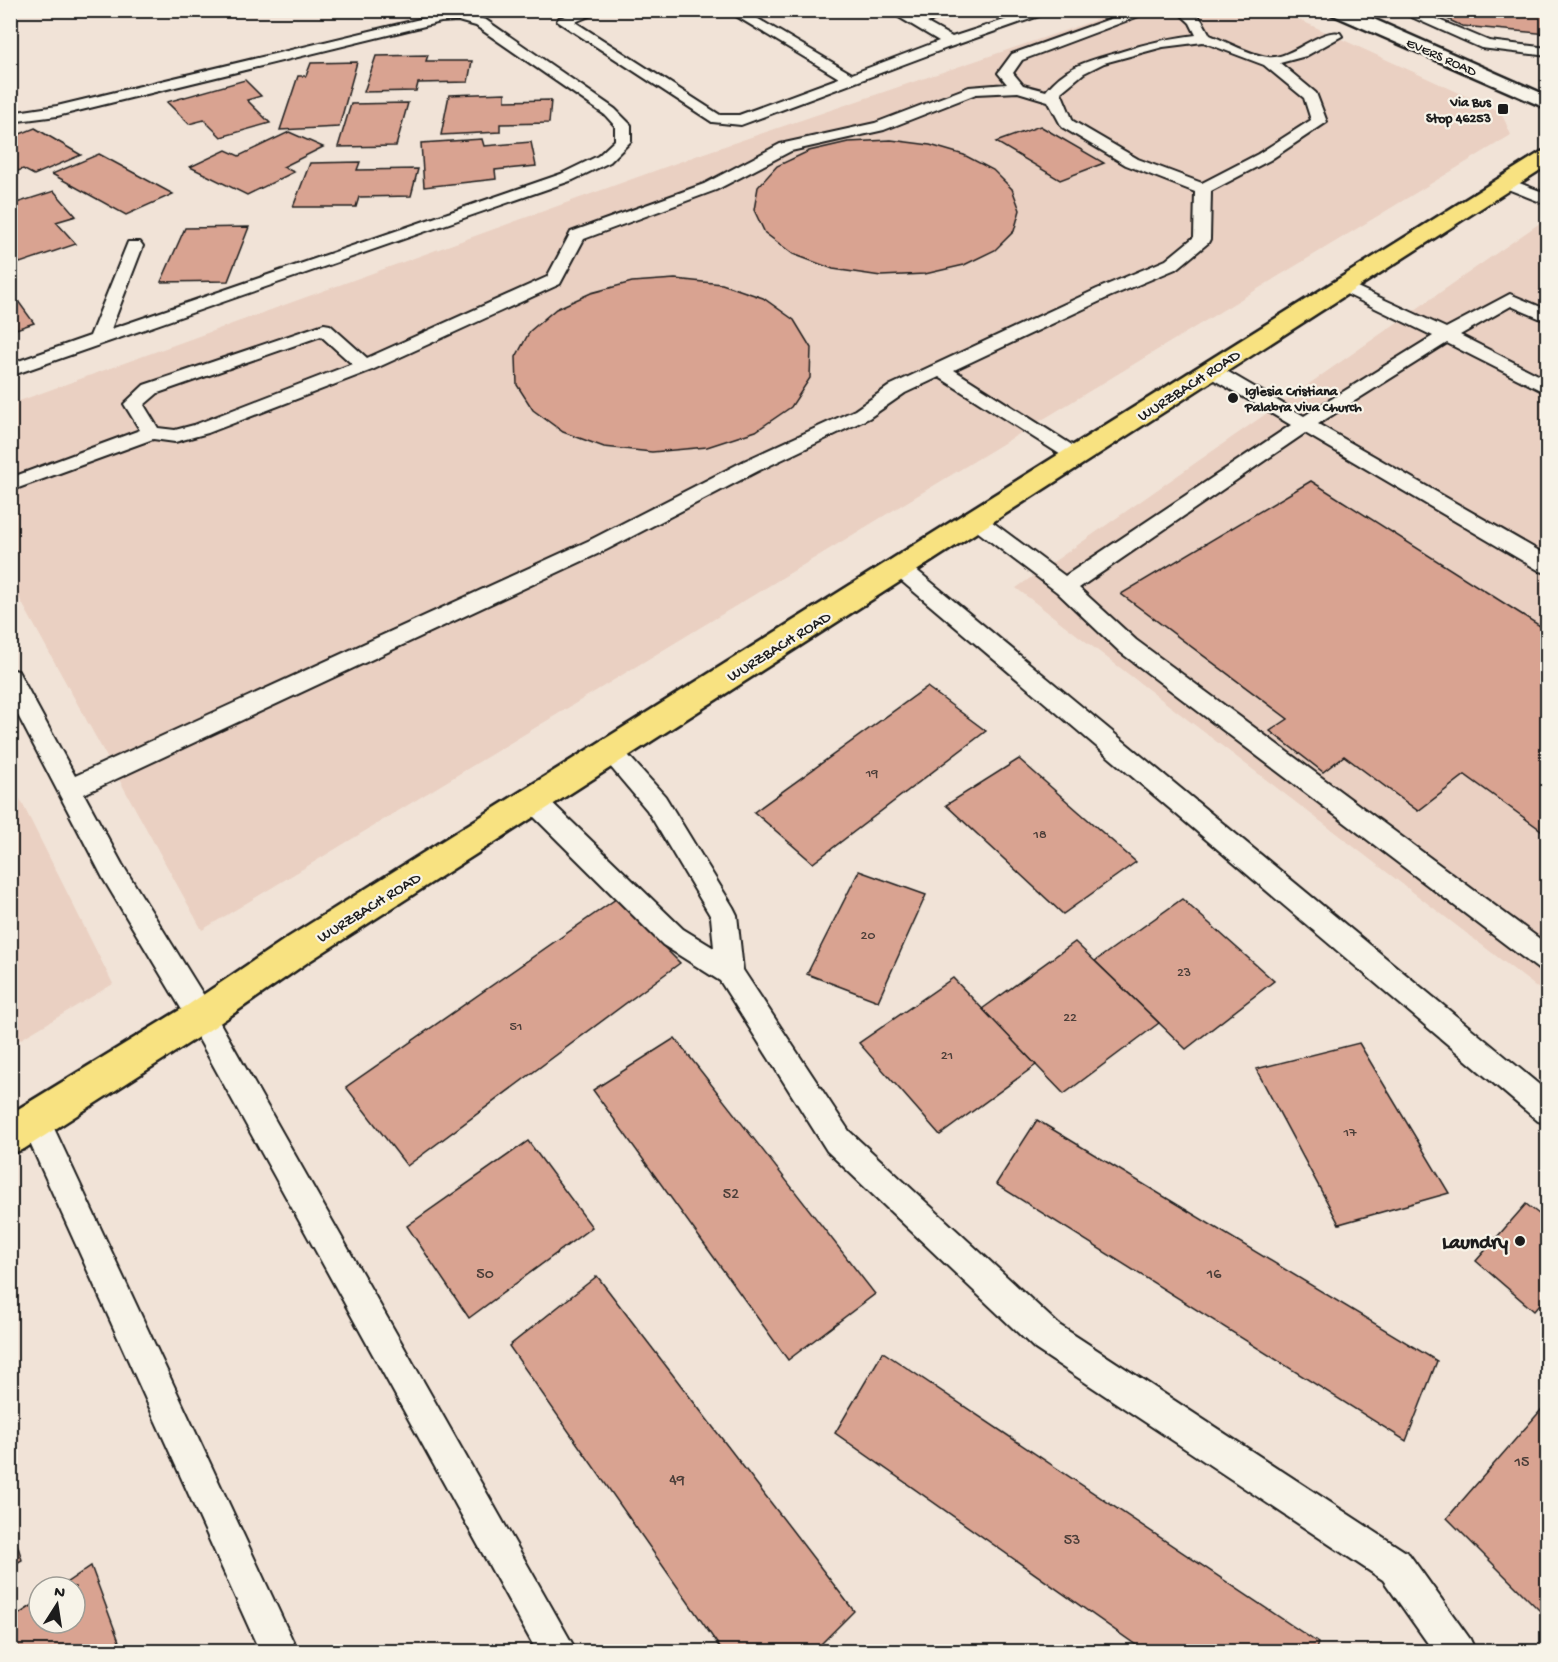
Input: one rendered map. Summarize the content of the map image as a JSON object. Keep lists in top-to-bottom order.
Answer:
{
  "streets": {
    "main road": ["EVERS ROAD", "WURZBACH ROAD"]
  },
  "places": {
    "transit": ["Via Bus Stop 46253"],
    "other": ["Iglesia Cristiana Palabra Viva Church", "Laundry"]
  },
  "house_numbers": [
    "19",
    "18",
    "20",
    "23",
    "22",
    "51",
    "21",
    "17",
    "52",
    "50",
    "16",
    "15",
    "49",
    "53"
  ],
  "north": "top"
}
